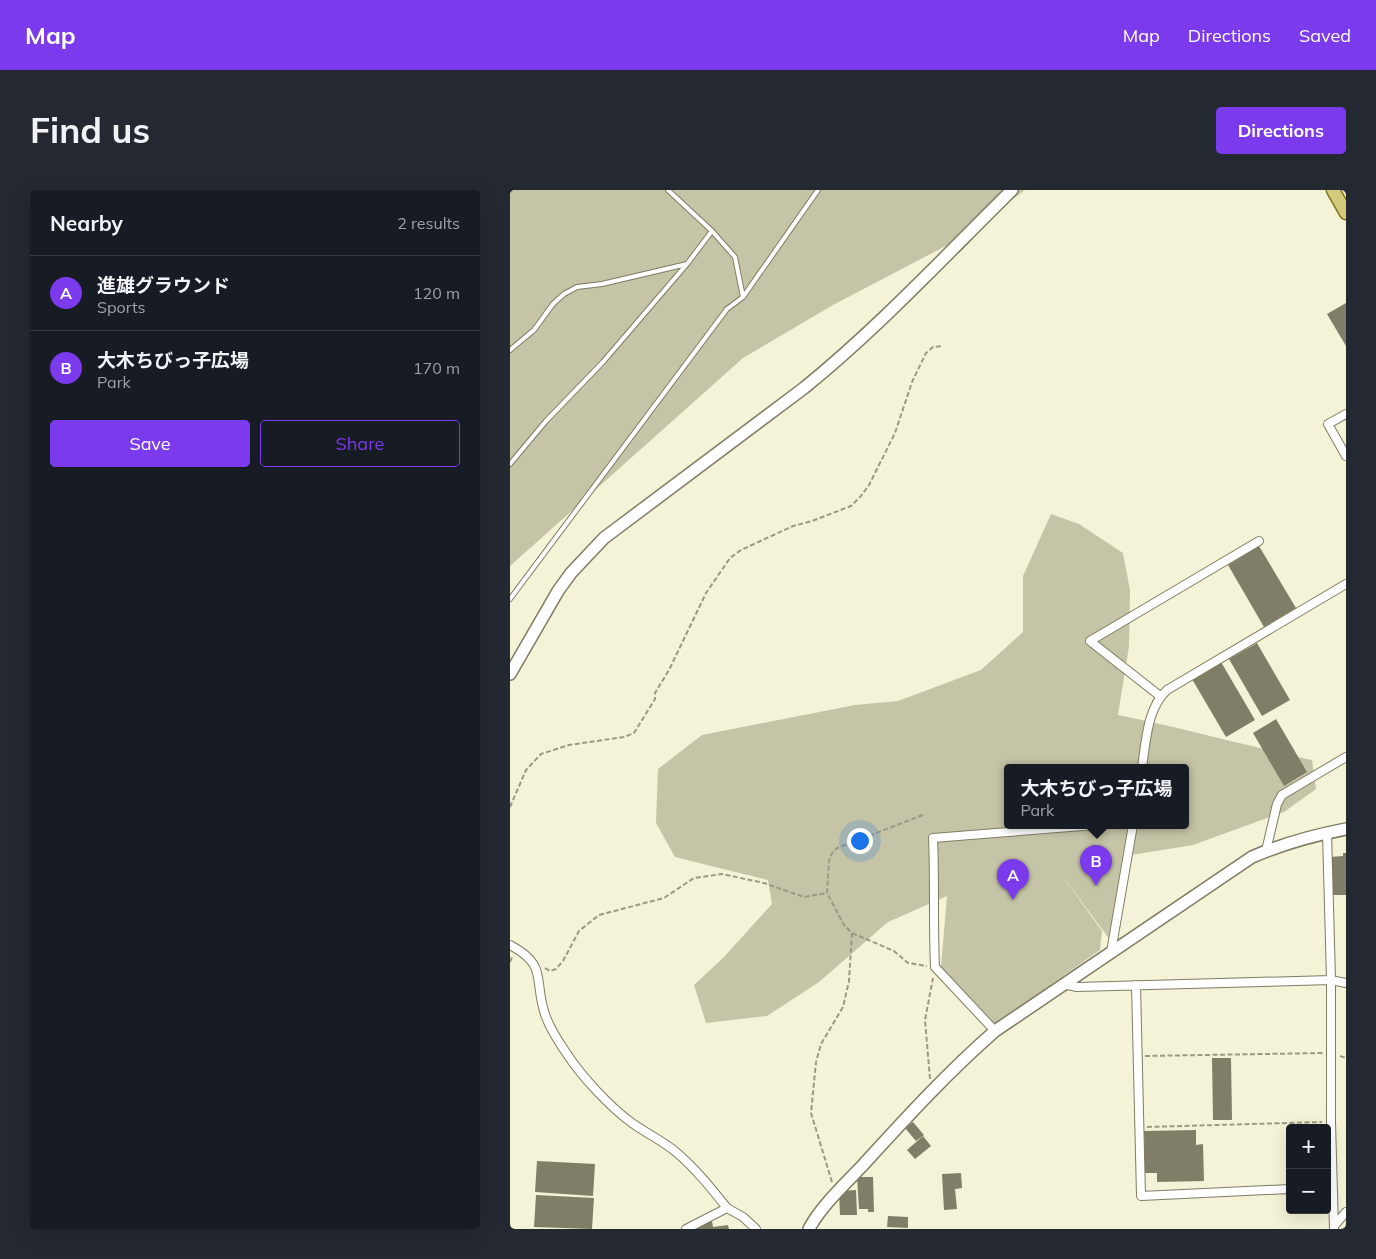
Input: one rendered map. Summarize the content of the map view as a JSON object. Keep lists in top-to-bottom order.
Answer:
{
  "page": {
    "header": "Map",
    "nav": ["Map", "Directions", "Saved"],
    "buttons": [
      "Directions",
      ["Save", "Share"]
    ],
    "title": "Find us",
    "heading": ["Nearby", "2 results"],
    "list": [
      {
        "mark": "A",
        "name": "進雄グラウンド",
        "note": "Sports",
        "value": "120 m"
      },
      {
        "mark": "B",
        "name": "大木ちびっ子広場",
        "note": "Park",
        "value": "170 m"
      }
    ],
    "popup": ["大木ちびっ子広場", "Park"],
    "pins": ["B", "A"],
    "map_buttons": ["+", "−"]
  }
}
